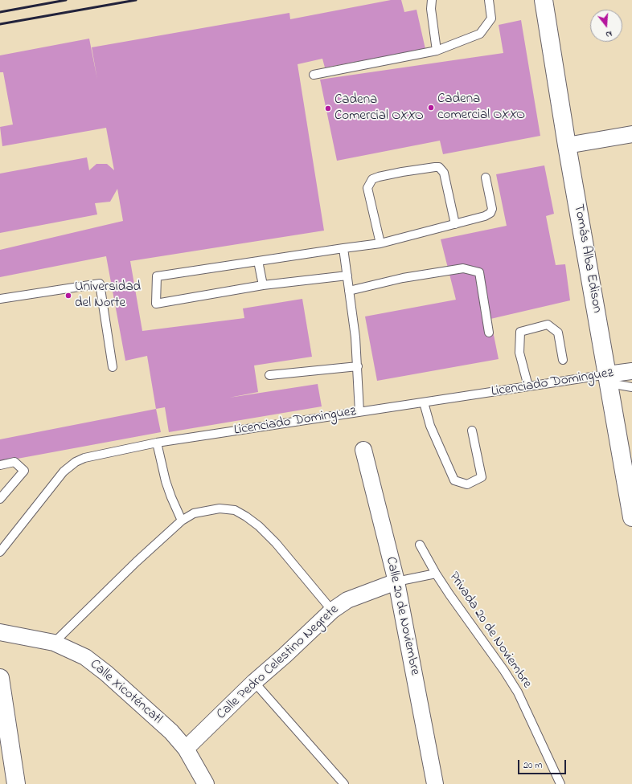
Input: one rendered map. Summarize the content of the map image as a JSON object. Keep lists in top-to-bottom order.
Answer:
{
  "streets": {
    "street": [
      "Tomás Alba Edison",
      "Licenciado Dominguez",
      "Calle 20 de Noviembre",
      "Calle Pedro Celestino Negrete",
      "Calle Xicoténcatl"
    ],
    "lane": ["Privada 20 de Noviembre"]
  },
  "crossings": [
    ["Tomás Alba Edison", "Licenciado Dominguez"],
    ["Calle 20 de Noviembre", "Calle Pedro Celestino Negrete"],
    ["Calle Pedro Celestino Negrete", "Calle Xicoténcatl"]
  ],
  "places": ["Cadena comercial OXXO", "Cadena Comercial OXXO", "Universidad del Norte"],
  "scale_bar": "20 m",
  "north": "bottom"
}
